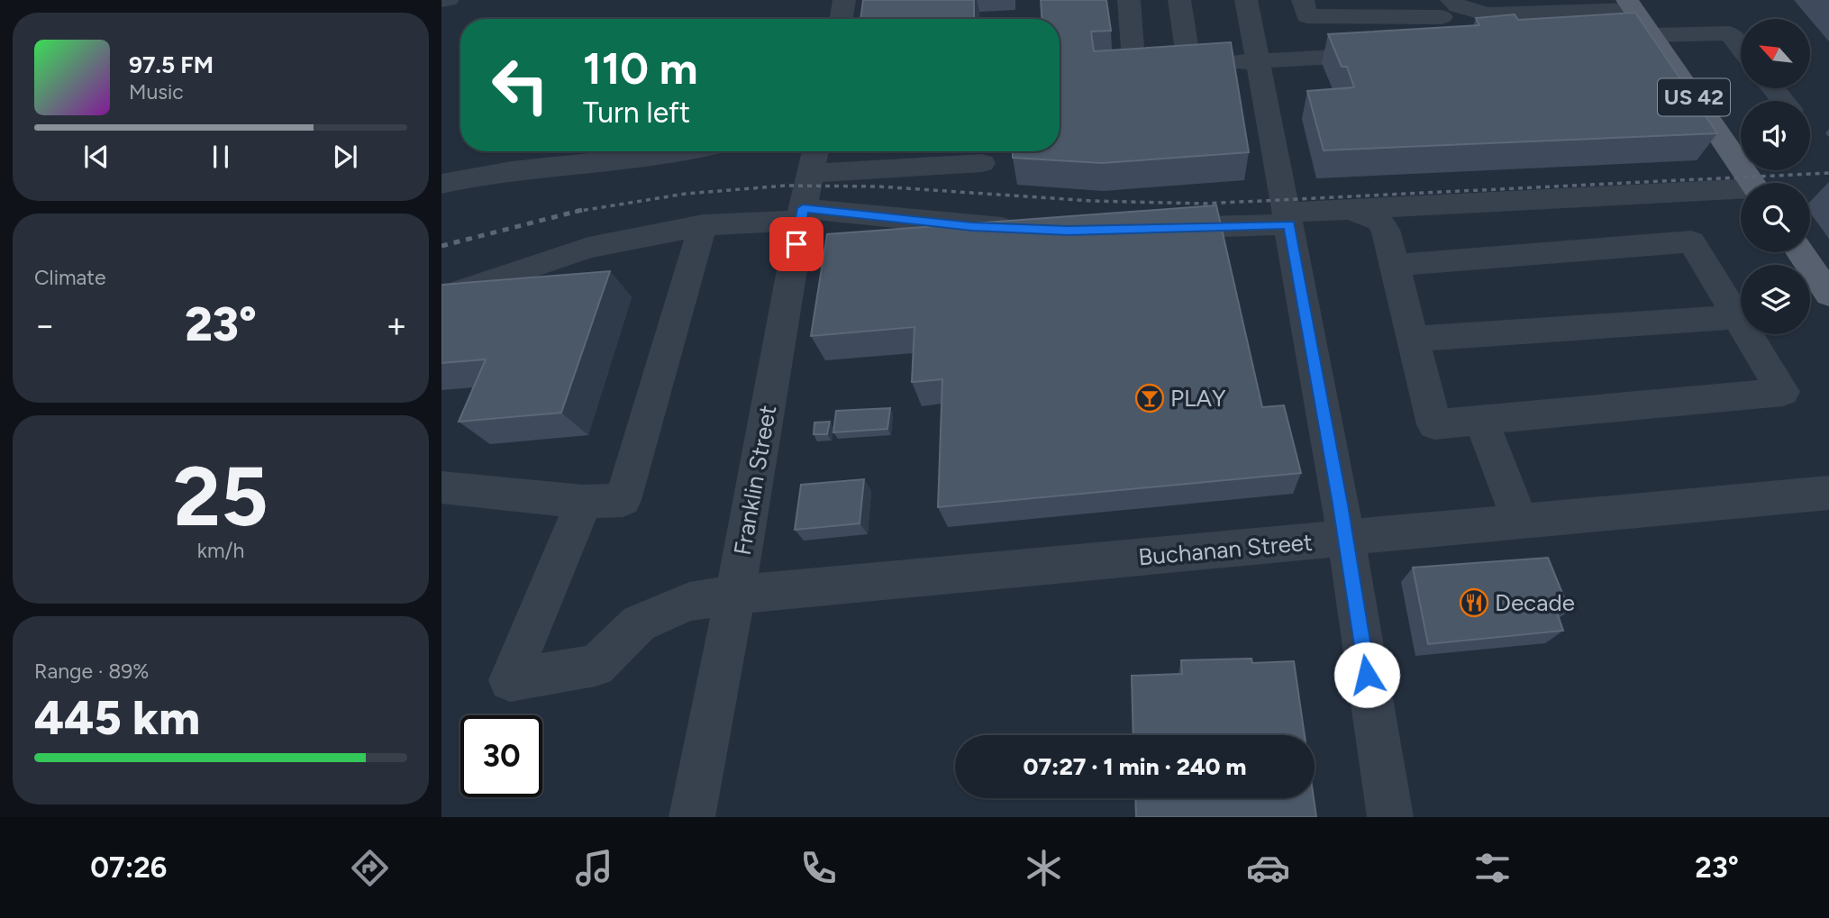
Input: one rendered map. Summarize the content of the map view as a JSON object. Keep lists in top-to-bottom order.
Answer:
{
  "streets": {
    "main road": ["US 42"],
    "street": ["Franklin Street", "Buchanan Street"]
  },
  "crossings": [
    ["Franklin Street", "Buchanan Street"]
  ],
  "places": {
    "bar": ["PLAY"],
    "restaurant": ["Decade"]
  },
  "north": "top left",
  "page": {
    "turn": ["110 m", "Turn left"],
    "song": ["97.5 FM", "Music"],
    "tile": [
      "Climate",
      ["25", "km/h"],
      ["Range · 89%", "445 km"]
    ],
    "heat": ["−", "23°", "+"],
    "limit": "30",
    "trip": "07:27 · 1 min · 240 m",
    "tabs": ["07:26", "23°"]
  }
}
